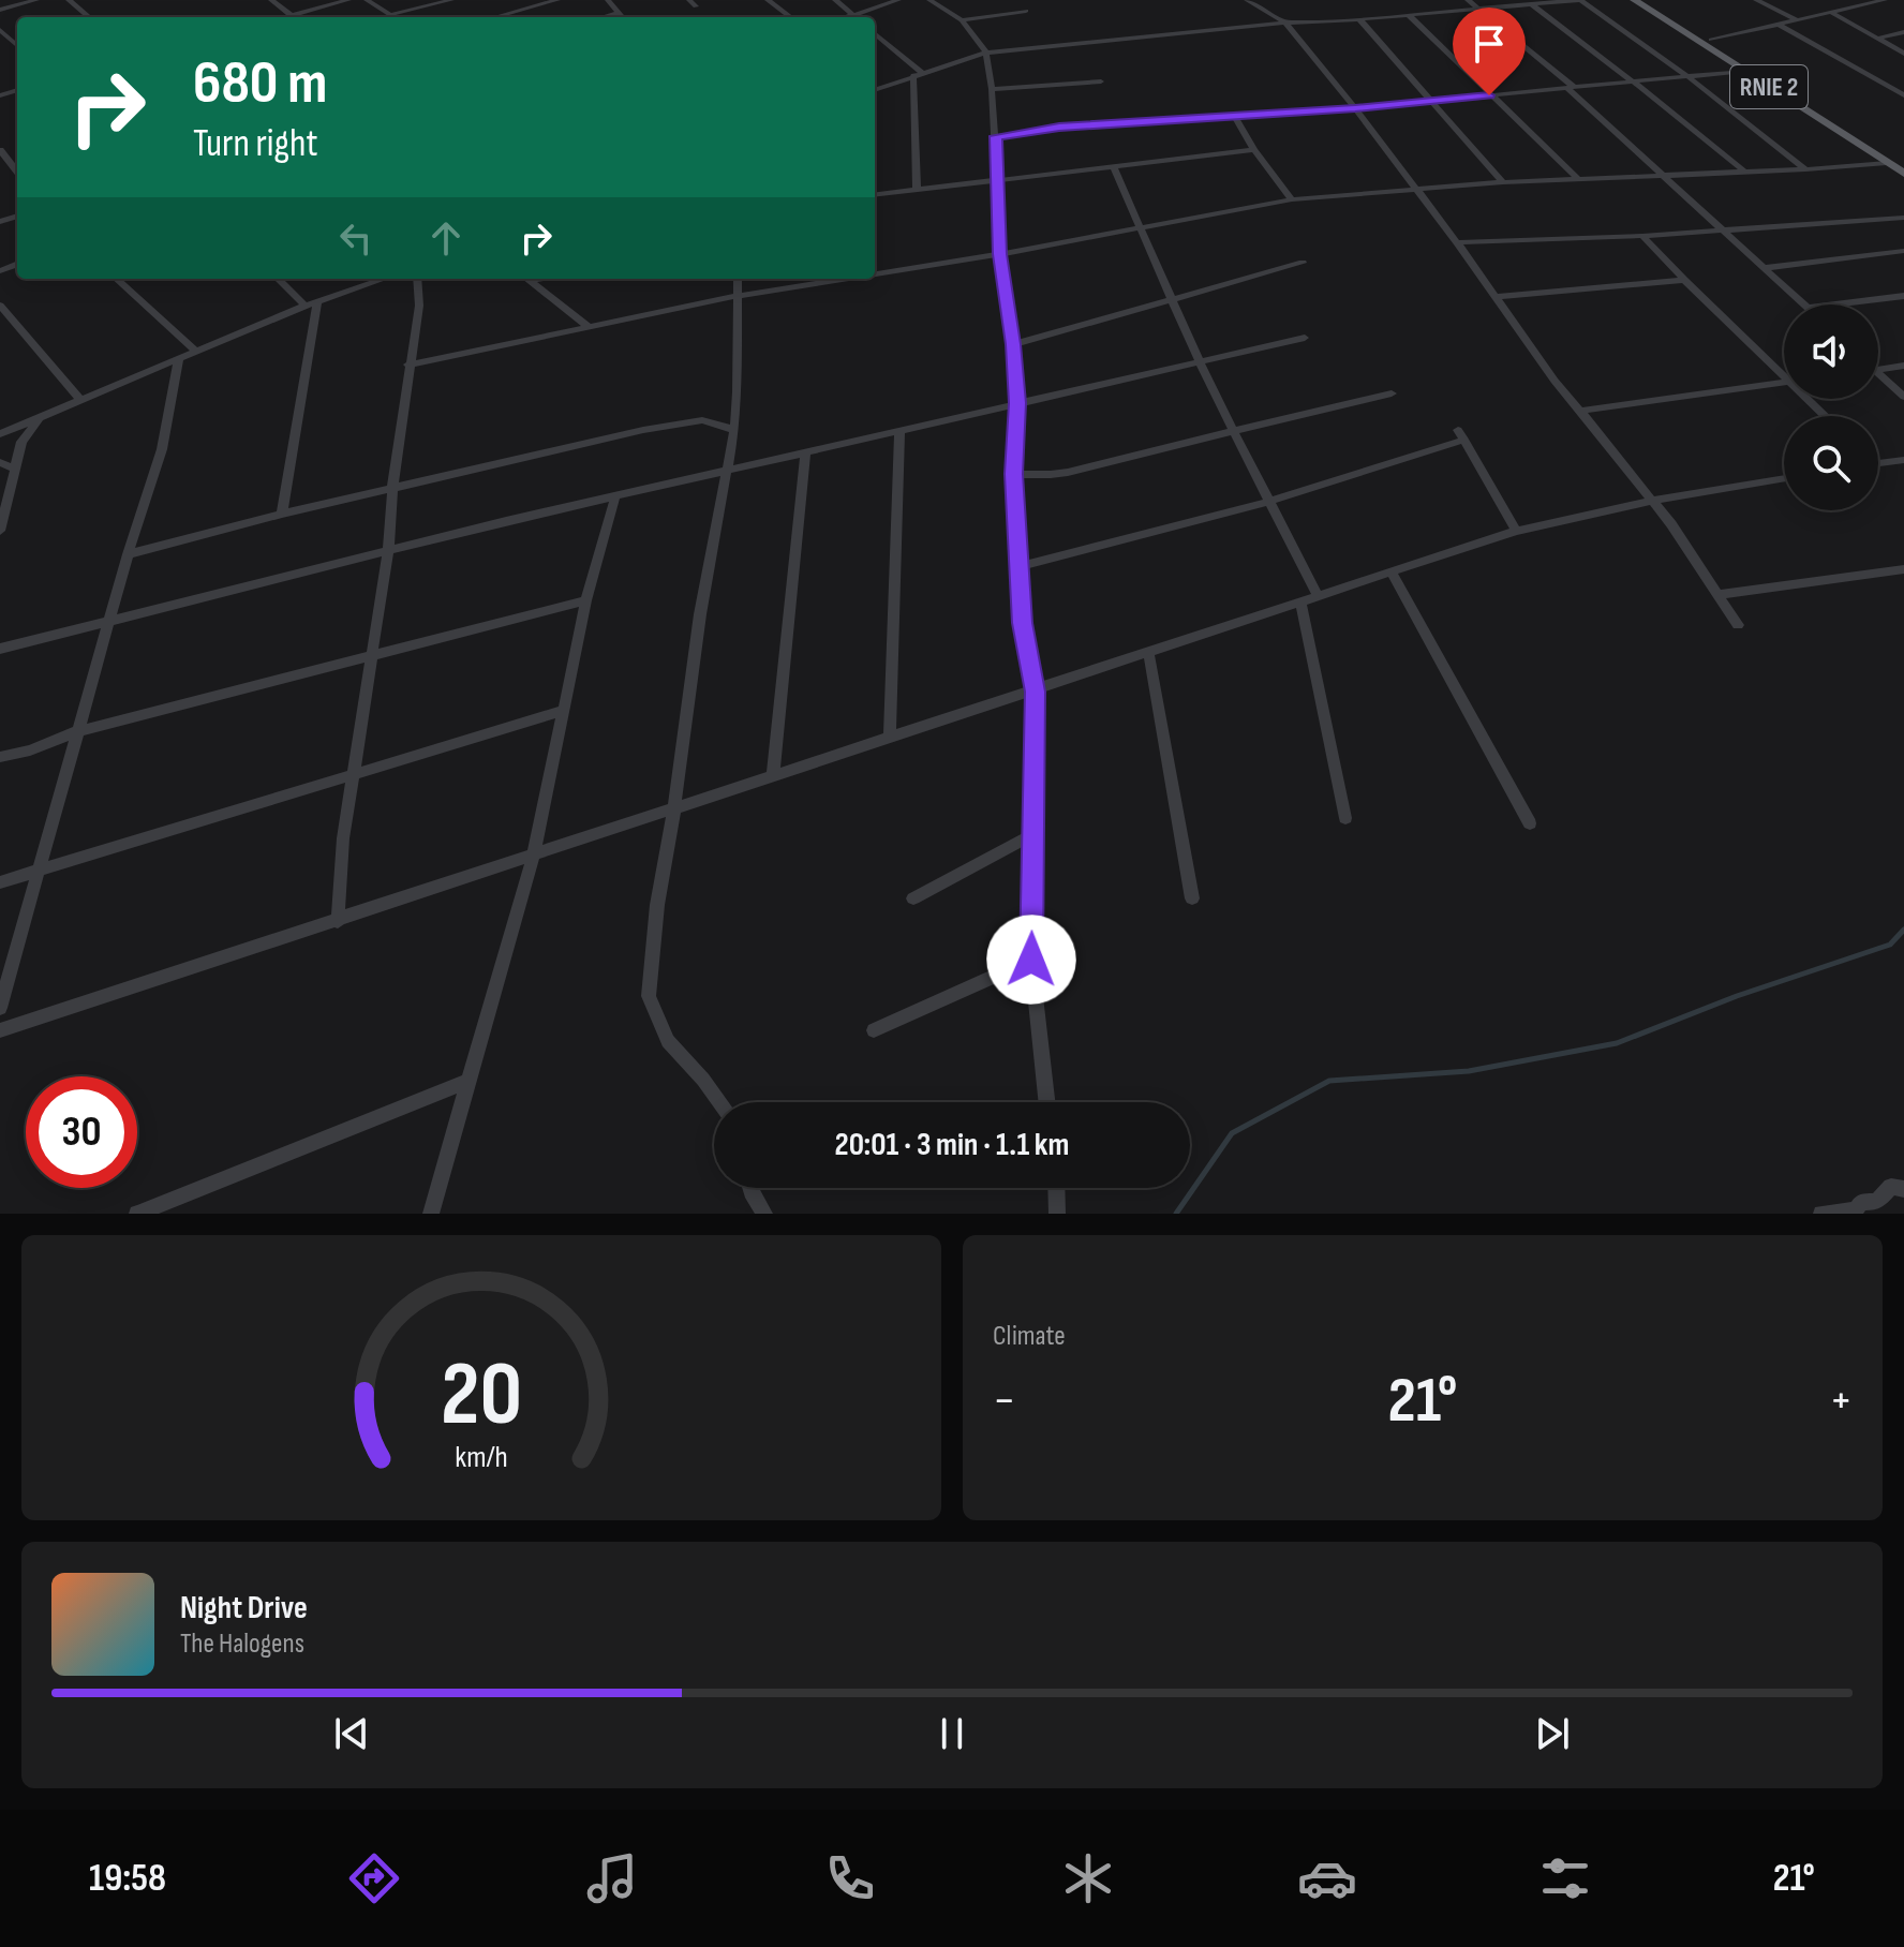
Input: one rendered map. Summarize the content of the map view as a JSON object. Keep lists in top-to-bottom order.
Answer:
{
  "streets": {
    "main road": ["RNIE 2"]
  },
  "page": {
    "turn": ["680 m", "Turn right"],
    "limit": "30",
    "trip": "20:01 · 3 min · 1.1 km",
    "tile": "Climate",
    "heat": ["−", "21°", "+"],
    "song": ["Night Drive", "The Halogens"],
    "tabs": ["19:58", "21°"],
    "gauge": ["20", "km/h"]
  }
}
